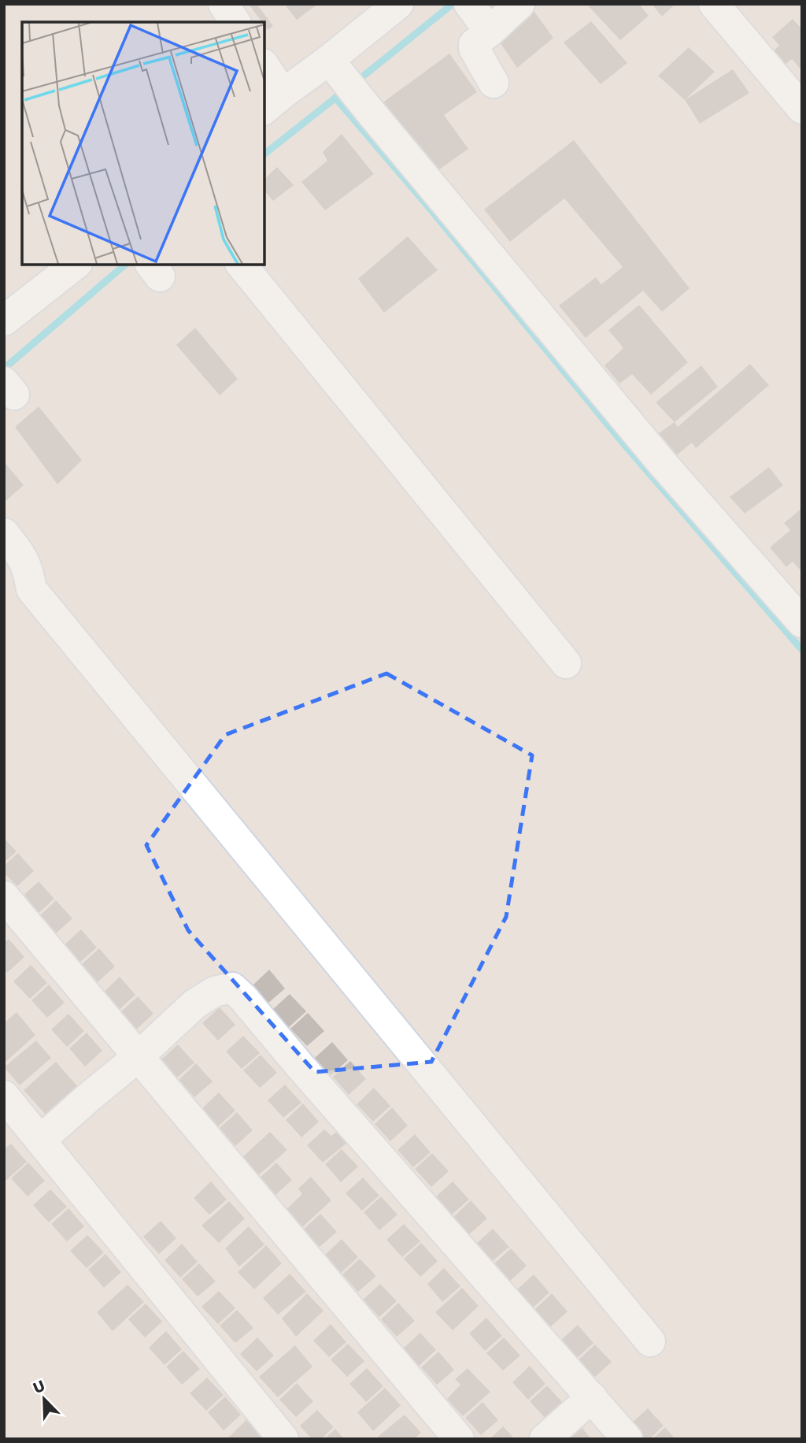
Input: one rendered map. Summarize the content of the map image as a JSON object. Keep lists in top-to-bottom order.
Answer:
{
  "north": "top left"
}
